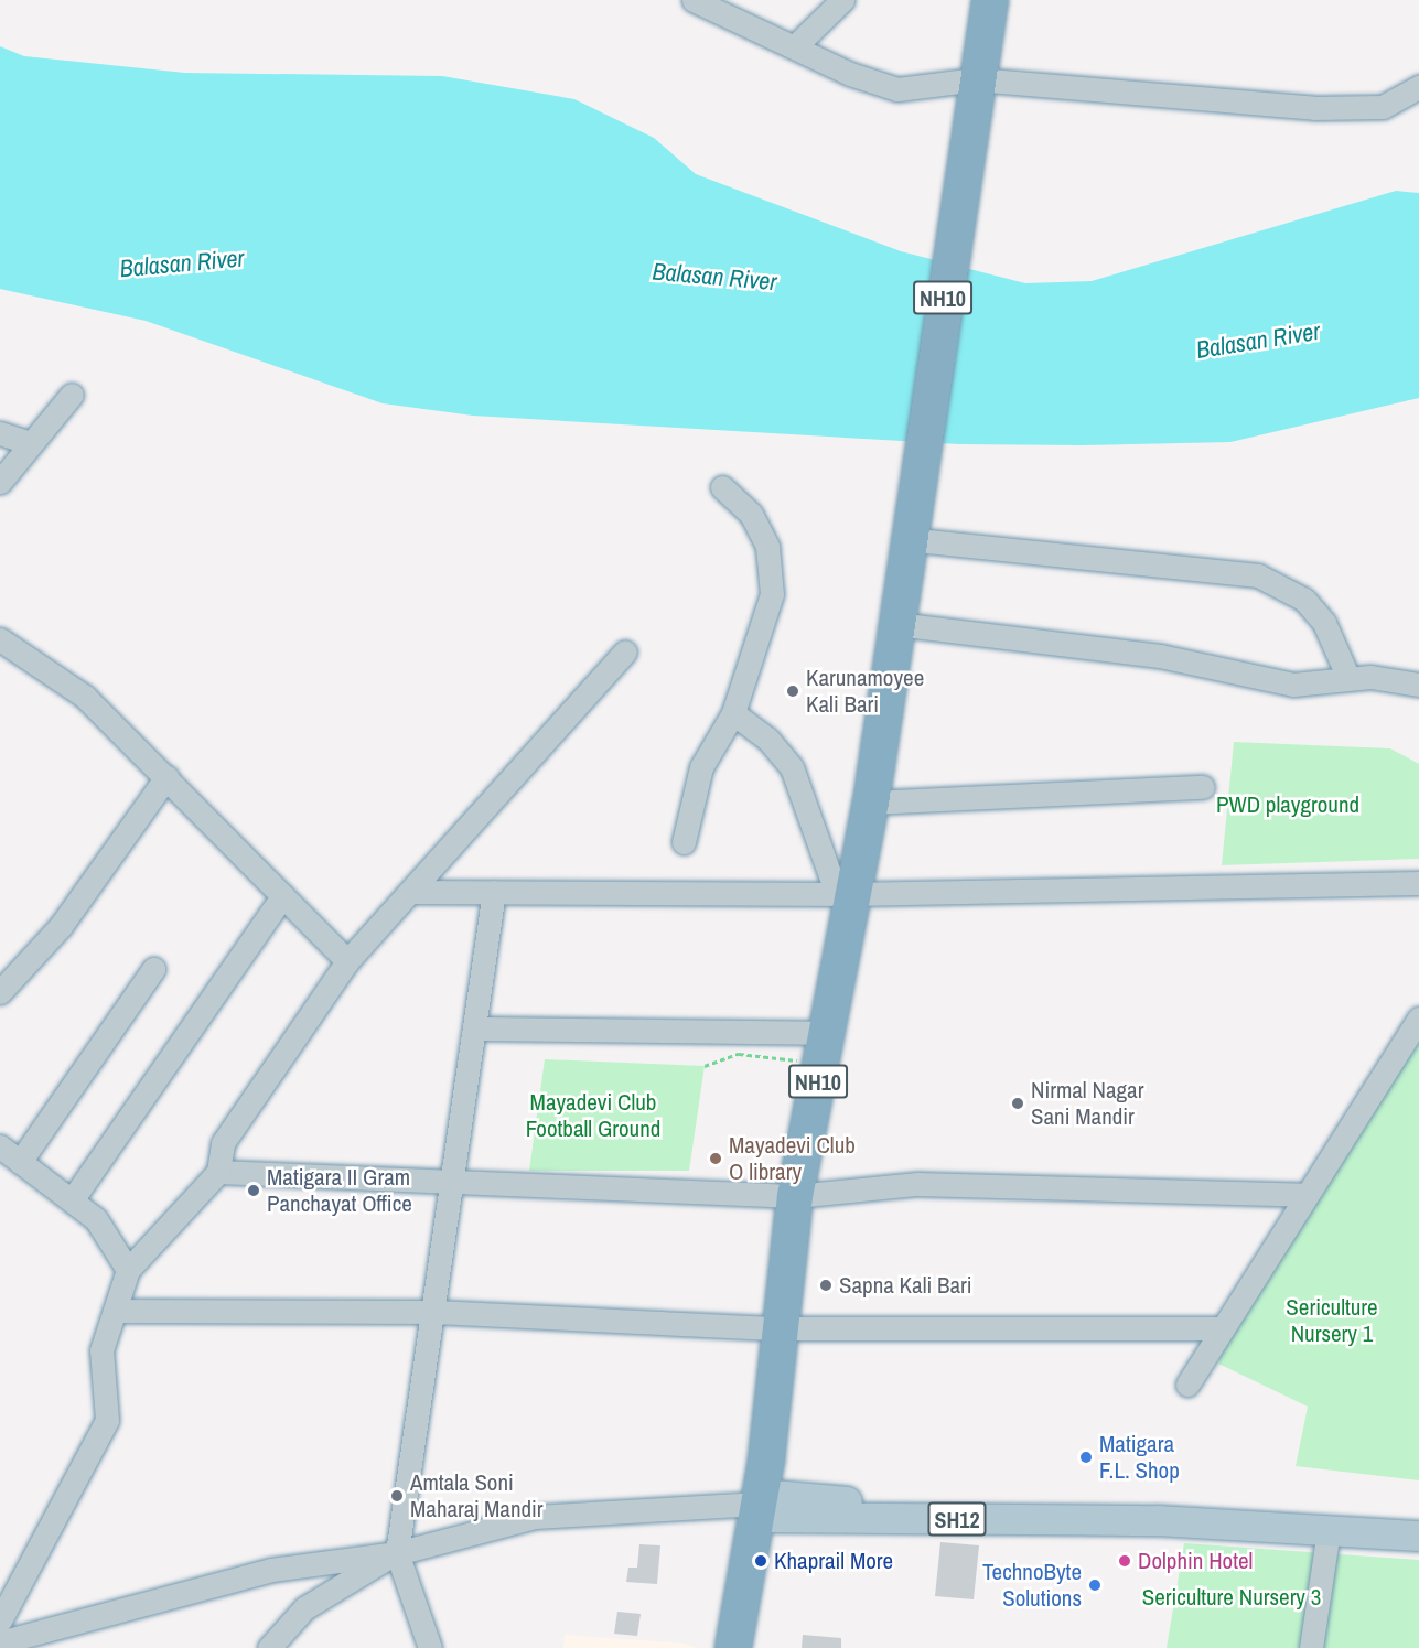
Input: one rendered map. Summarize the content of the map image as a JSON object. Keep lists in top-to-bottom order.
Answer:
{
  "streets": {
    "highway": ["NH10"],
    "main road": ["SH12"]
  },
  "crossings": [
    ["NH10", "SH12"]
  ],
  "water": ["Balasan River"],
  "parks": [
    "PWD playground",
    "Mayadevi Club Football Ground",
    "Sericulture Nursery 1",
    "Sericulture Nursery 3"
  ],
  "places": [
    "Karunamoyee Kali Bari",
    "Nirmal Nagar Sani Mandir",
    "Mayadevi Club O library",
    "Matigara II Gram Panchayat Office",
    "Sapna Kali Bari",
    "Matigara F.L. Shop",
    "Amtala Soni Maharaj Mandir",
    "Khaprail More",
    "Dolphin Hotel",
    "TechnoByte Solutions"
  ]
}
